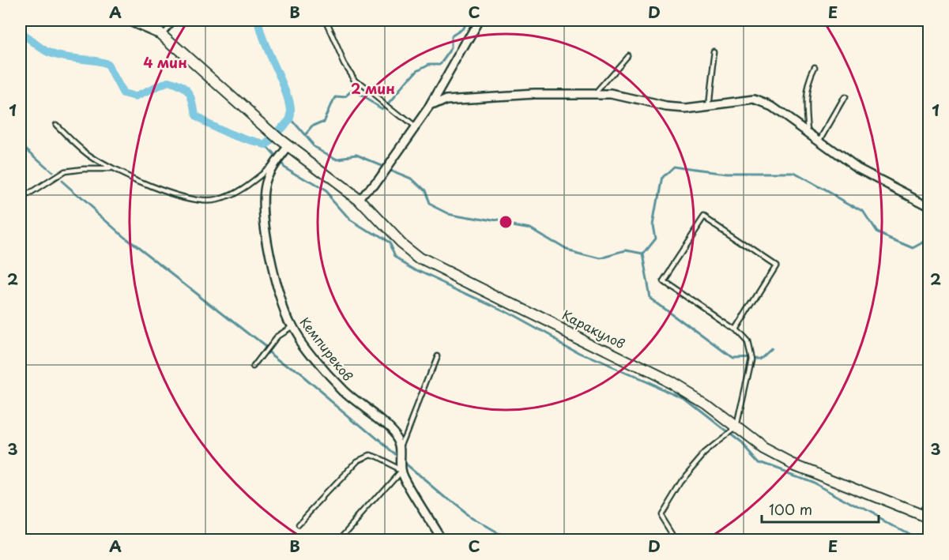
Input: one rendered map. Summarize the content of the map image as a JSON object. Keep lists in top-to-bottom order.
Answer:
{
  "streets": {
    "main road": ["Каракулов"],
    "street": ["Кемпиреков"]
  },
  "crossings": [
    ["Каракулов", "Кемпиреков"]
  ],
  "scale_bar": "100 m",
  "grid": {
    "columns": [
      "A",
      "B",
      "C",
      "D",
      "E"
    ],
    "rows": ["1", "2", "3"]
  },
  "rings": ["4 мин", "2 мин"]
}
